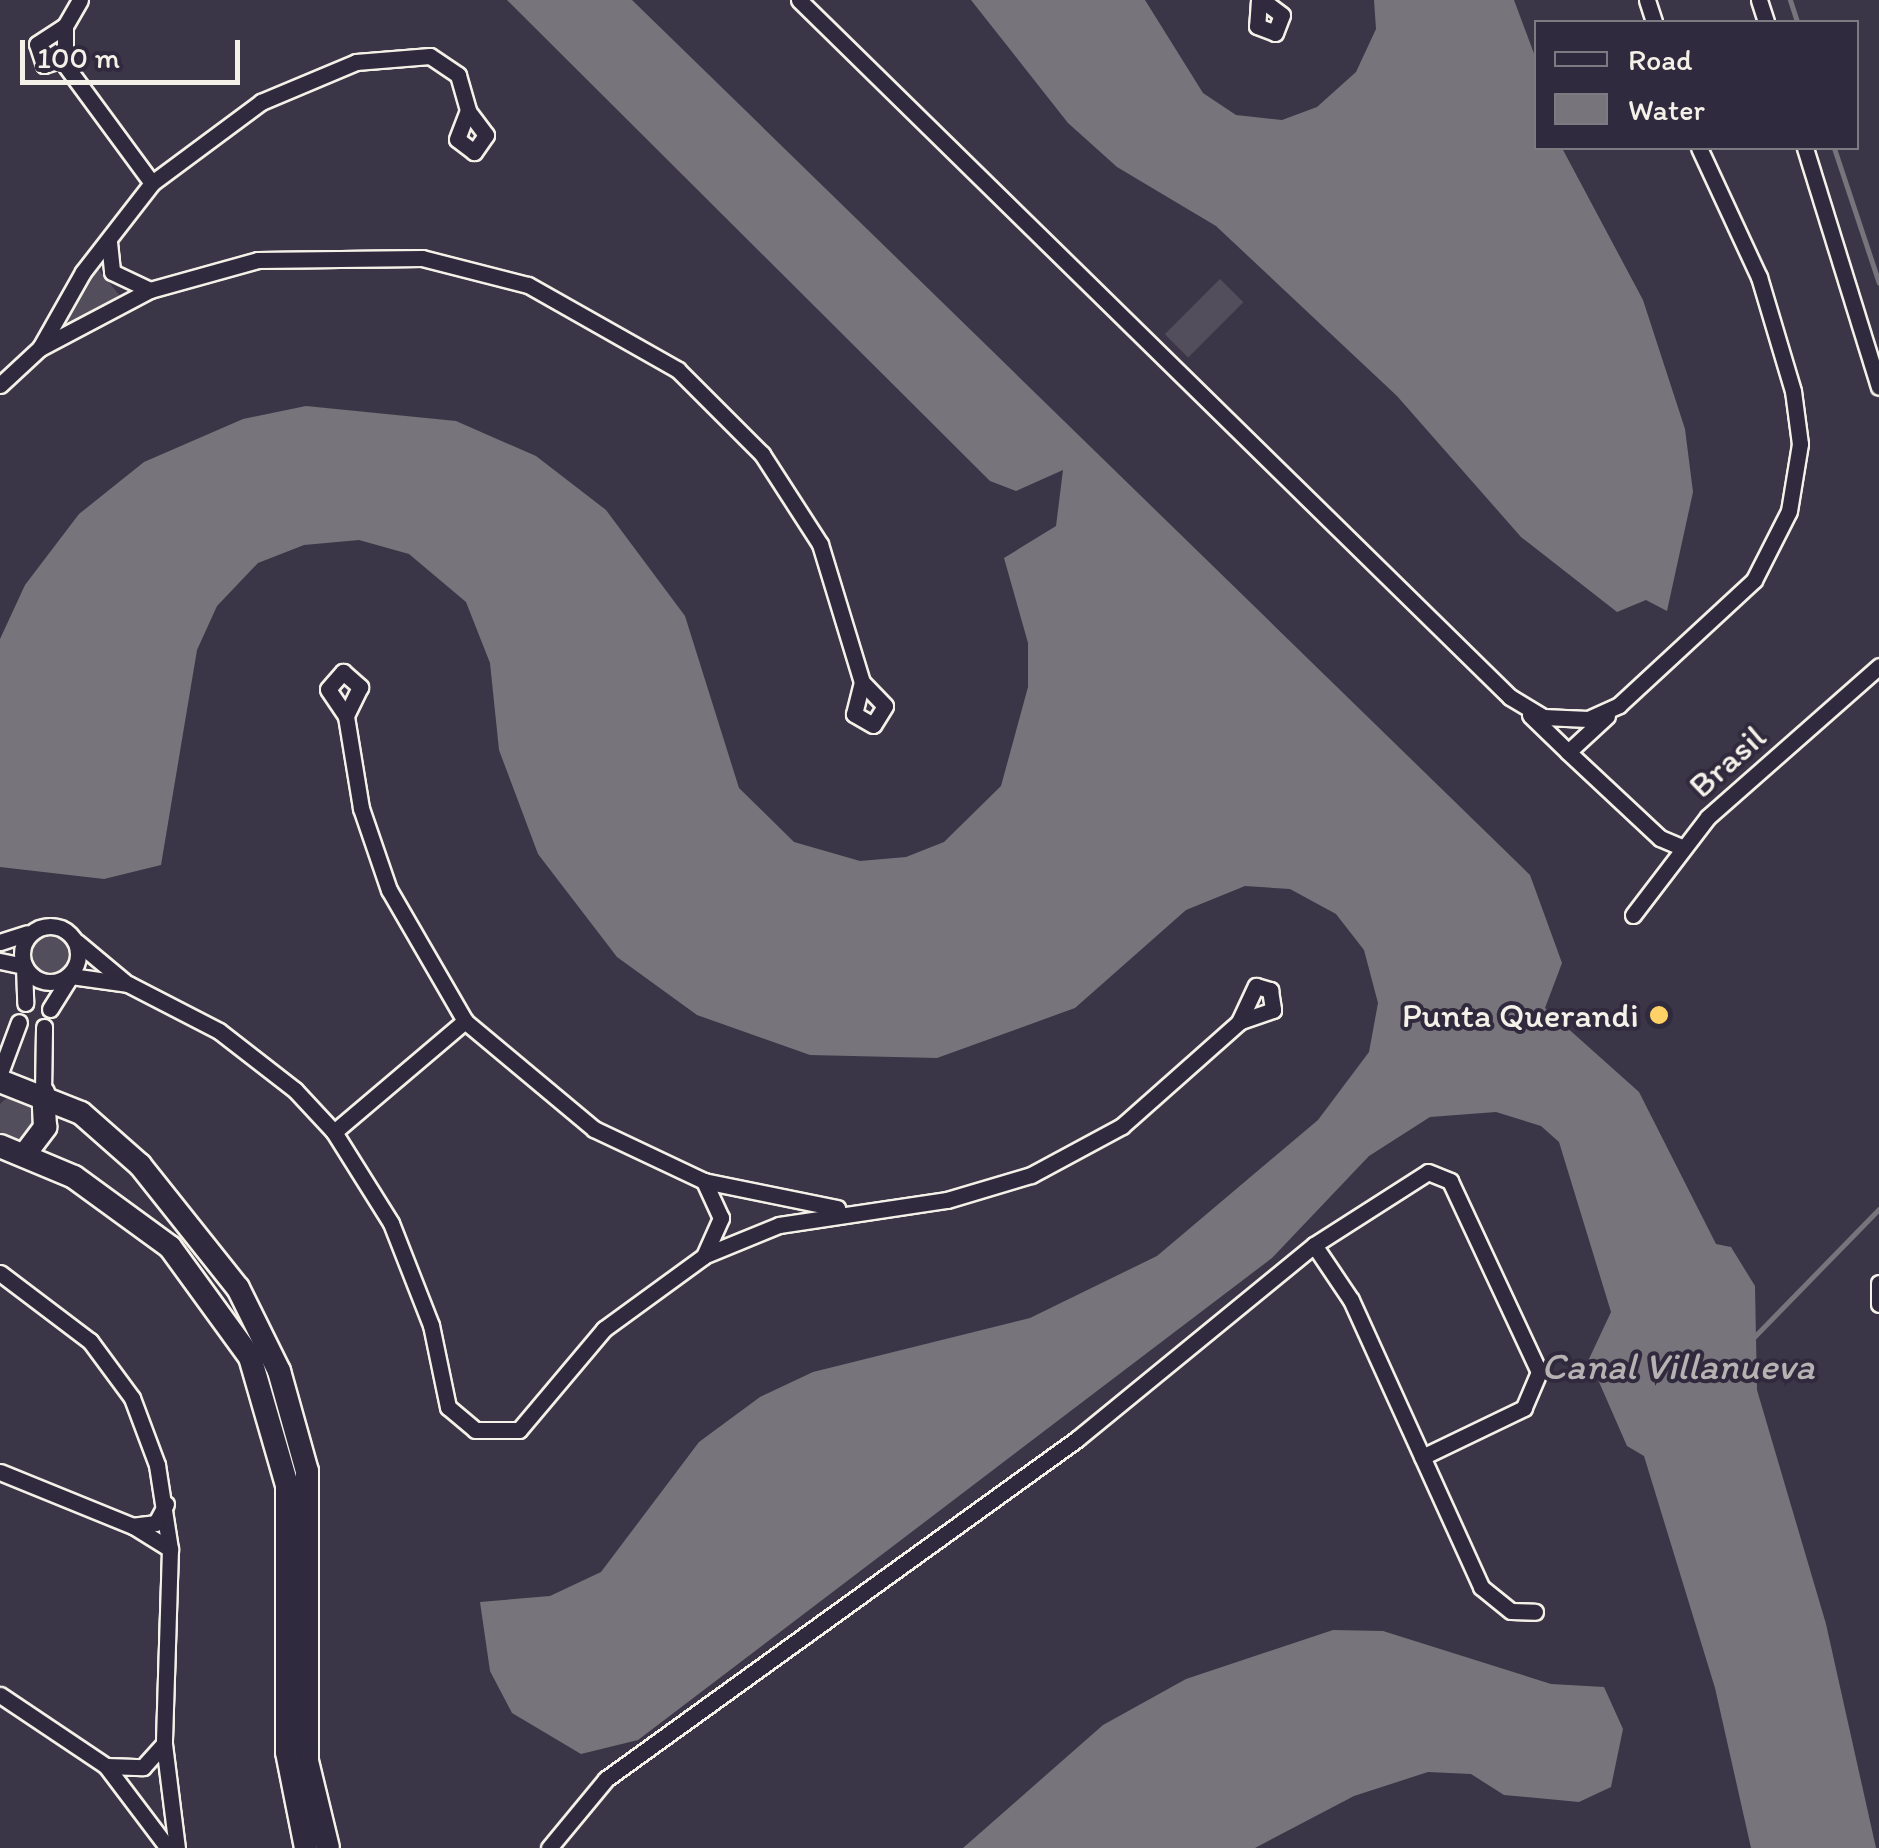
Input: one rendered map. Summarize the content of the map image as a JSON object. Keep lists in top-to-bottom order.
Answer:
{
  "streets": {
    "street": ["Brasil"]
  },
  "water": ["Canal Villanueva"],
  "places": ["Punta Querandi"],
  "legend": ["Road", "Water"],
  "scale_bar": "100 m"
}
